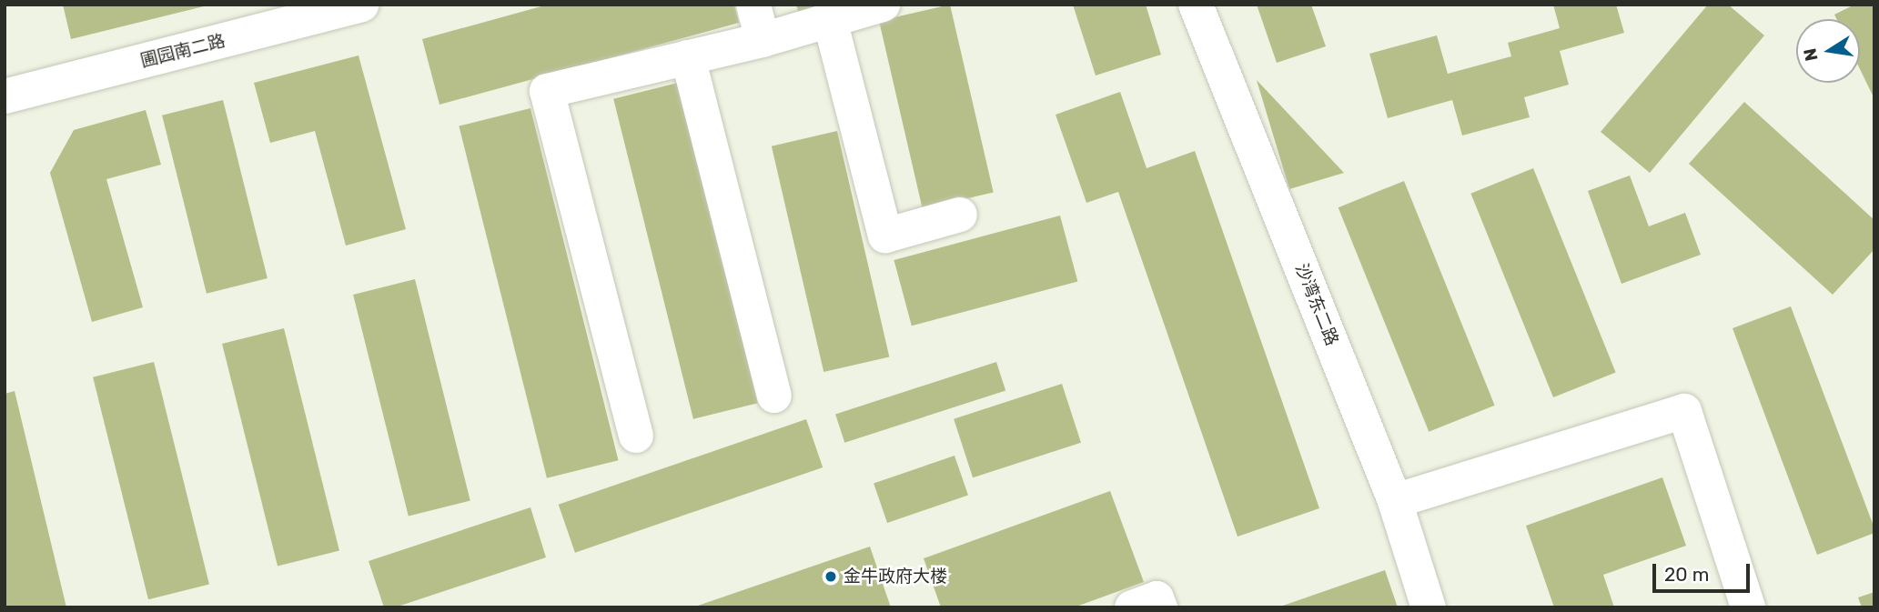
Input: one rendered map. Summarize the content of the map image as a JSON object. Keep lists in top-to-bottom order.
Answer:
{
  "streets": {
    "street": ["圃园南二路", "沙湾东二路"]
  },
  "places": ["金牛政府大楼"],
  "scale_bar": "20 m",
  "north": "left"
}
